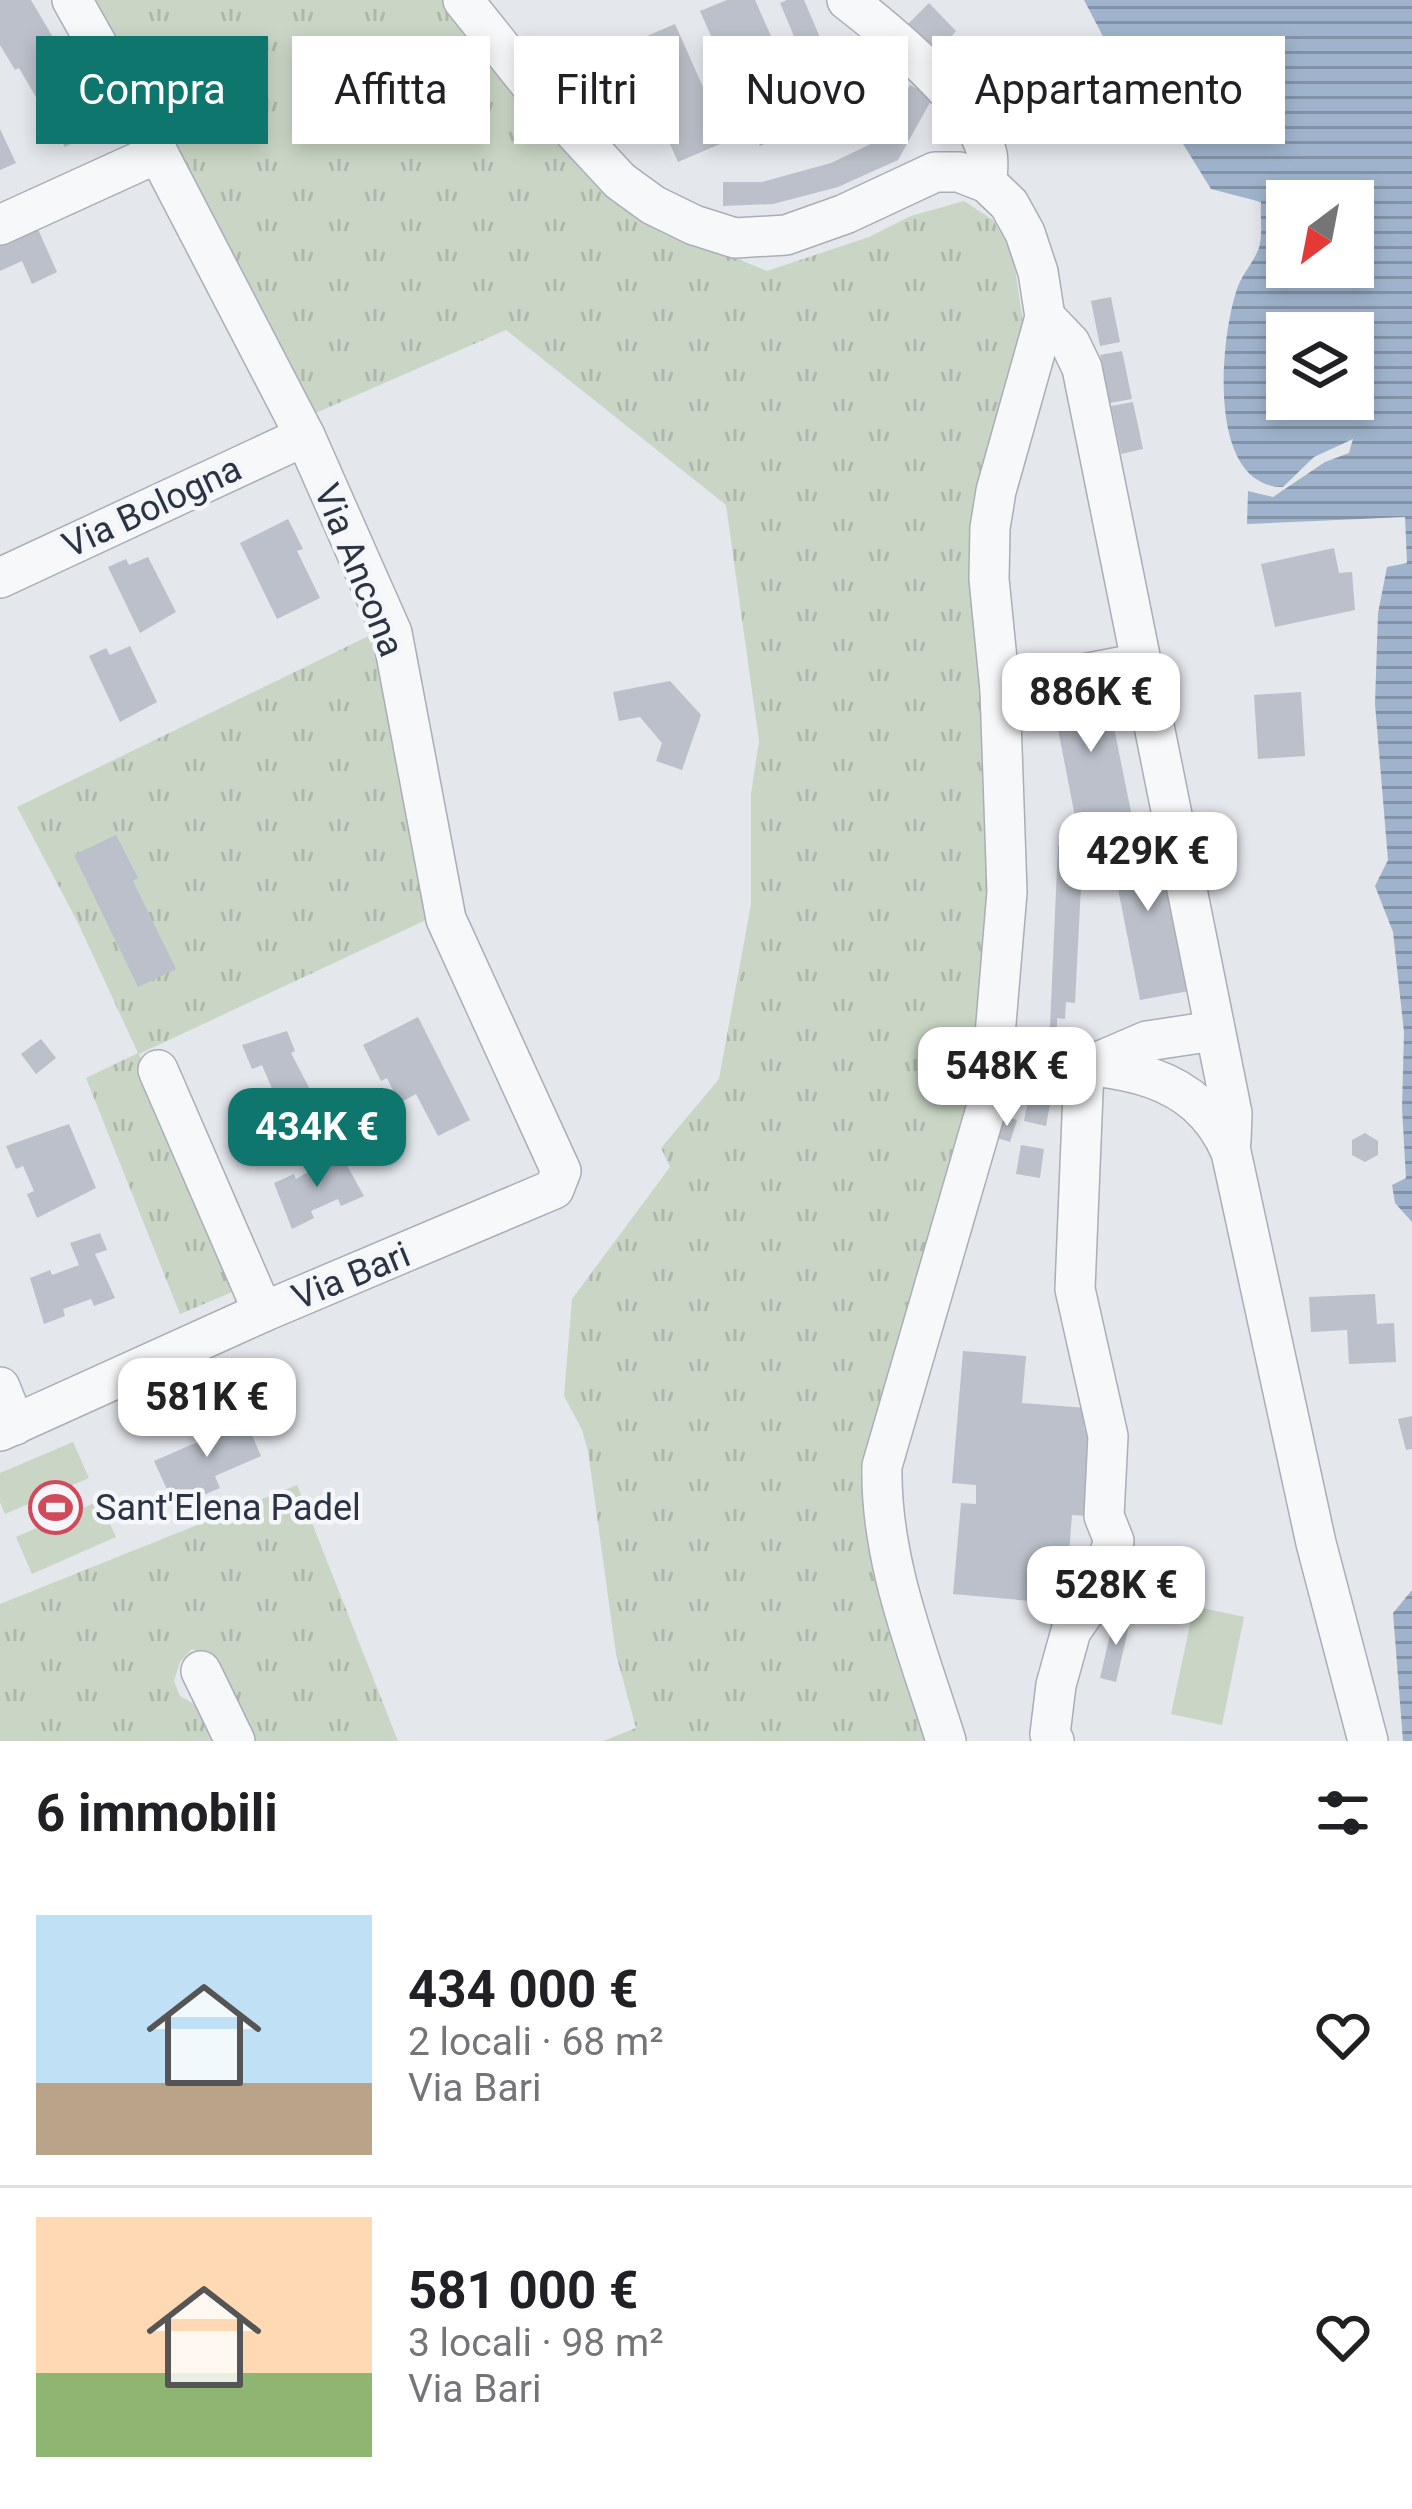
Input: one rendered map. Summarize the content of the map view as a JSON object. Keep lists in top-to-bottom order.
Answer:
{
  "streets": {
    "street": ["Via Bologna", "Via Ancona", "Via Bari"]
  },
  "crossings": [
    ["Via Bologna", "Via Ancona"],
    ["Via Ancona", "Via Bari"]
  ],
  "places": {
    "sports": ["Sant'Elena Padel"]
  },
  "north": "bottom left",
  "page": {
    "chip": [
      "Compra",
      "Affitta",
      "Filtri",
      "Nuovo",
      "Appartamento"
    ],
    "price": [
      "886K €",
      "429K €",
      "548K €",
      "434K €",
      "581K €",
      "528K €"
    ],
    "heading": "6 immobili",
    "list": [
      {
        "name": "434 000 €",
        "note": "2 locali · 68 m² · Via Bari"
      },
      {
        "name": "581 000 €",
        "note": "3 locali · 98 m² · Via Bari"
      }
    ]
  }
}
